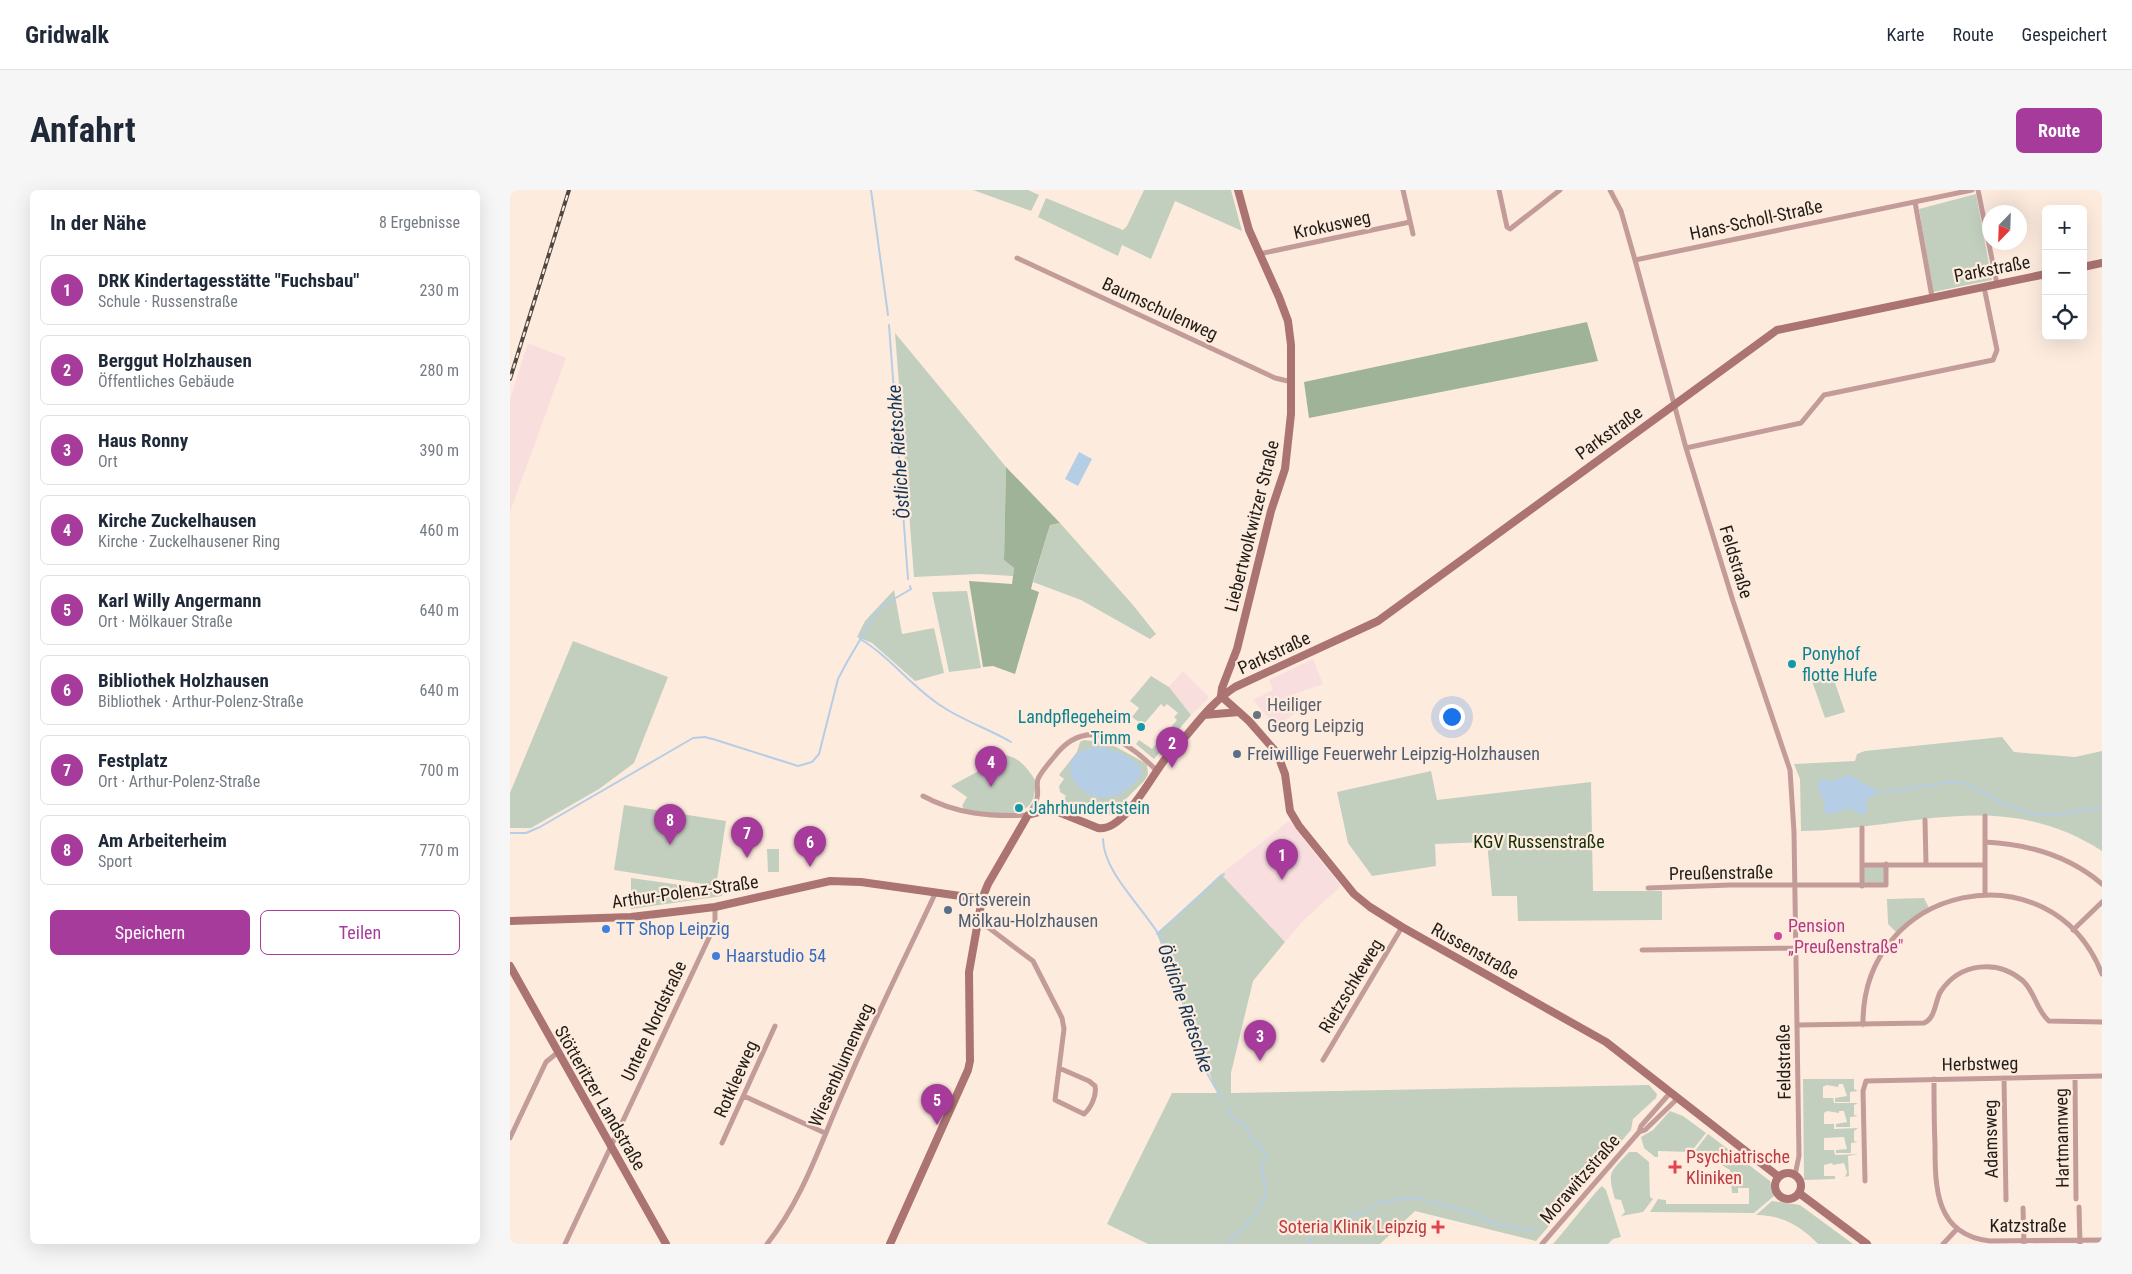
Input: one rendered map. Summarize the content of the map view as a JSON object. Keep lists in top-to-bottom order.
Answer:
{
  "streets": {
    "street": [
      "Hans-Scholl-Straße",
      "Krokusweg",
      "Parkstraße",
      "Baumschulenweg",
      "Liebertwolkwitzer Straße",
      "Feldstraße",
      "Preußenstraße",
      "Arthur-Polenz-Straße",
      "Russenstraße",
      "Rietzschkeweg",
      "Untere Nordstraße",
      "Herbstweg",
      "Wiesenblumenweg",
      "Rotkleeweg",
      "Stötteritzer Landstraße",
      "Hartmannweg",
      "Adamsweg",
      "Morawitzstraße",
      "Katzstraße"
    ]
  },
  "crossings": [
    ["Hans-Scholl-Straße", "Feldstraße"],
    ["Krokusweg", "Liebertwolkwitzer Straße"],
    ["Parkstraße", "Liebertwolkwitzer Straße"],
    ["Parkstraße", "Feldstraße"],
    ["Parkstraße", "Russenstraße"],
    ["Baumschulenweg", "Liebertwolkwitzer Straße"],
    ["Liebertwolkwitzer Straße", "Russenstraße"],
    ["Feldstraße", "Preußenstraße"],
    ["Feldstraße", "Russenstraße"],
    ["Arthur-Polenz-Straße", "Untere Nordstraße"],
    ["Arthur-Polenz-Straße", "Wiesenblumenweg"],
    ["Russenstraße", "Rietzschkeweg"],
    ["Russenstraße", "Morawitzstraße"],
    ["Untere Nordstraße", "Stötteritzer Landstraße"],
    ["Herbstweg", "Hartmannweg"],
    ["Herbstweg", "Adamsweg"],
    ["Herbstweg", "Katzstraße"]
  ],
  "water": ["Östliche Rietschke"],
  "parks": ["KGV Russenstraße"],
  "places": {
    "other": [
      "Ponyhof flotte Hufe",
      "Heiliger Georg Leipzig",
      "Landpflegeheim Timm",
      "Freiwillige Feuerwehr Leipzig-Holzhausen",
      "Jahrhundertstein",
      "Ortsverein Mölkau-Holzhausen",
      "TT Shop Leipzig",
      "Pension „Preußenstraße\"",
      "Haarstudio 54"
    ],
    "health": ["Psychiatrische Kliniken", "Soteria Klinik Leipzig"]
  },
  "north": "bottom left",
  "page": {
    "header": "Gridwalk",
    "nav": ["Karte", "Route", "Gespeichert"],
    "buttons": [
      "Route",
      ["Speichern", "Teilen"]
    ],
    "title": "Anfahrt",
    "heading": ["In der Nähe", "8 Ergebnisse"],
    "map_buttons": ["+", "−"],
    "list": [
      {
        "mark": "1",
        "name": "DRK Kindertagesstätte \"Fuchsbau\"",
        "note": "Schule · Russenstraße",
        "value": "230 m"
      },
      {
        "mark": "2",
        "name": "Berggut Holzhausen",
        "note": "Öffentliches Gebäude",
        "value": "280 m"
      },
      {
        "mark": "3",
        "name": "Haus Ronny",
        "note": "Ort",
        "value": "390 m"
      },
      {
        "mark": "4",
        "name": "Kirche Zuckelhausen",
        "note": "Kirche · Zuckelhausener Ring",
        "value": "460 m"
      },
      {
        "mark": "5",
        "name": "Karl Willy Angermann",
        "note": "Ort · Mölkauer Straße",
        "value": "640 m"
      },
      {
        "mark": "6",
        "name": "Bibliothek Holzhausen",
        "note": "Bibliothek · Arthur-Polenz-Straße",
        "value": "640 m"
      },
      {
        "mark": "7",
        "name": "Festplatz",
        "note": "Ort · Arthur-Polenz-Straße",
        "value": "700 m"
      },
      {
        "mark": "8",
        "name": "Am Arbeiterheim",
        "note": "Sport",
        "value": "770 m"
      }
    ],
    "pins": [
      "2",
      "4",
      "8",
      "7",
      "6",
      "1",
      "3",
      "5"
    ]
  }
}
